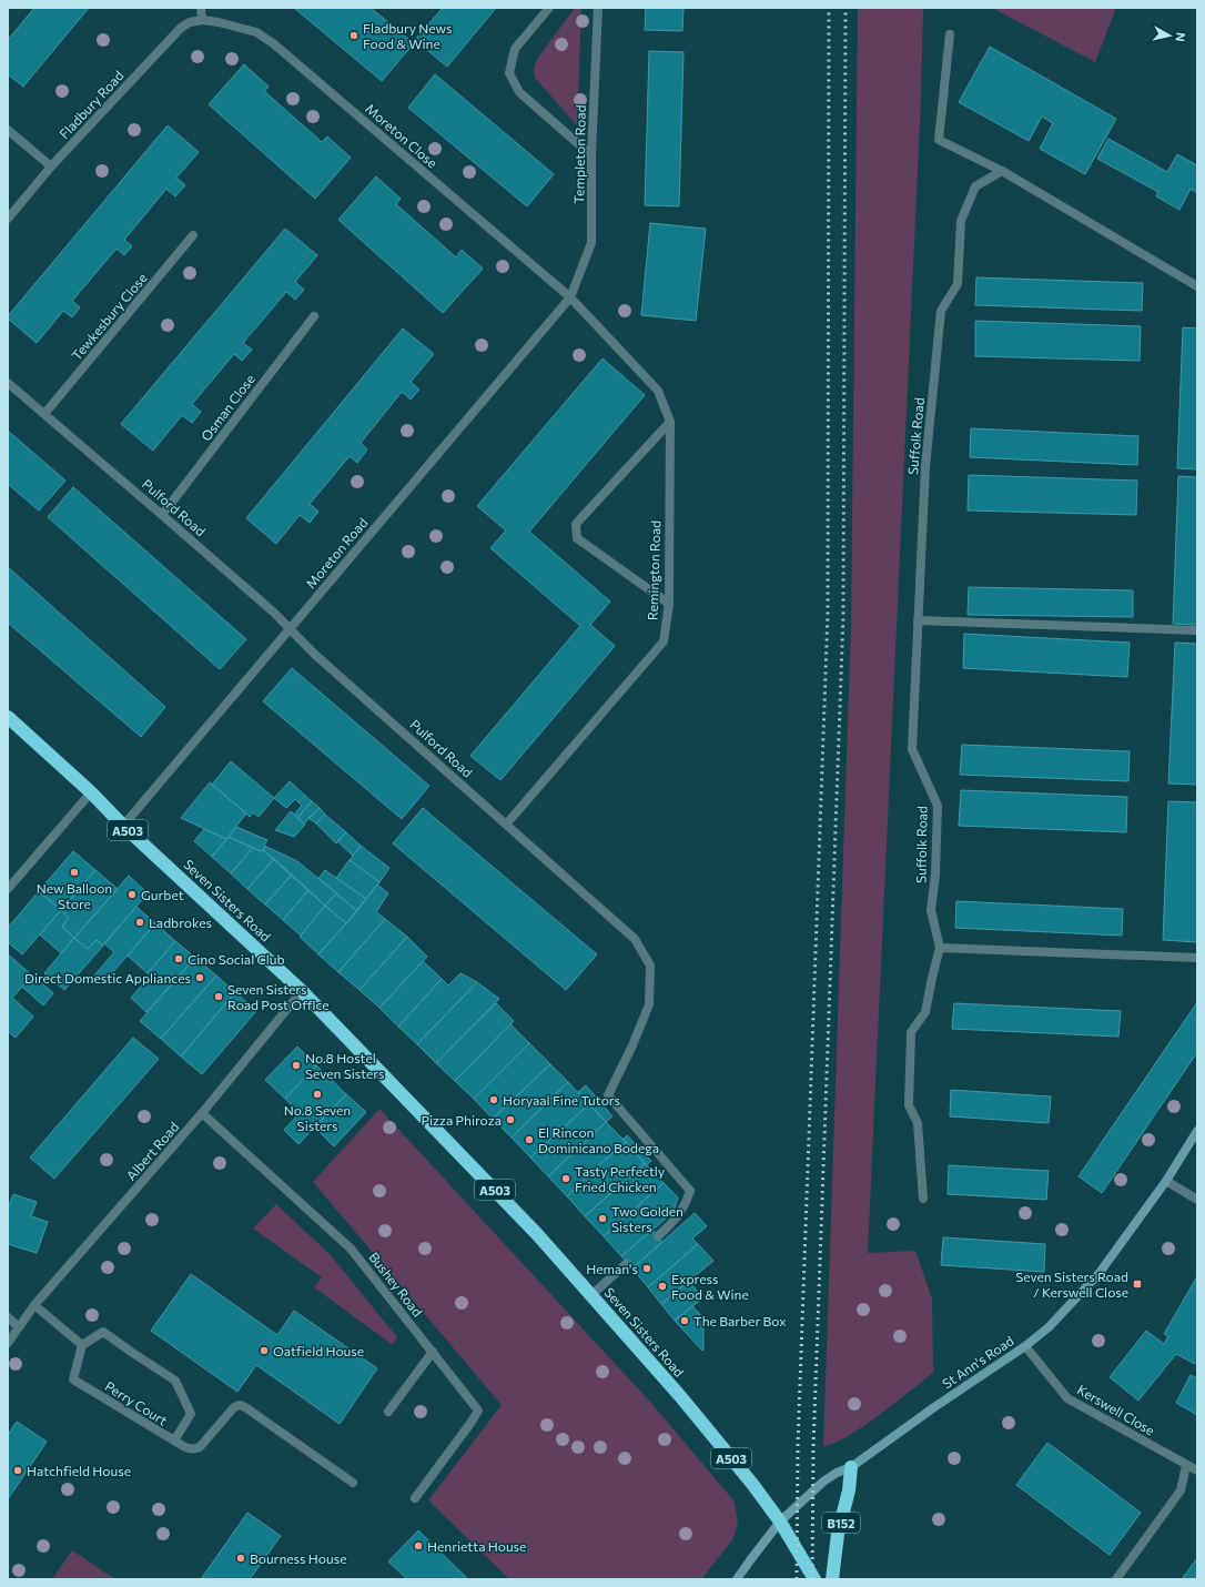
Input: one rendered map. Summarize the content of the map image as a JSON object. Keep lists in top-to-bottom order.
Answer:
{
  "streets": {
    "highway": ["A503", "Seven Sisters Road", "B152"],
    "main road": ["St Ann's Road"],
    "street": [
      "Fladbury Road",
      "Moreton Close",
      "Templeton Road",
      "Tewkesbury Close",
      "Osman Close",
      "Suffolk Road",
      "Pulford Road",
      "Moreton Road",
      "Remington Road",
      "Albert Road",
      "Bushey Road",
      "Perry Court",
      "Kerswell Close"
    ]
  },
  "crossings": [
    ["Fladbury Road", "Moreton Close"],
    ["Moreton Close", "Templeton Road"],
    ["Moreton Close", "Moreton Road"],
    ["Moreton Close", "Remington Road"],
    ["Templeton Road", "Moreton Road"],
    ["Templeton Road", "Remington Road"],
    ["Tewkesbury Close", "Pulford Road"],
    ["Osman Close", "Pulford Road"],
    ["Pulford Road", "Moreton Road"],
    ["Pulford Road", "Remington Road"],
    ["Moreton Road", "Remington Road"],
    ["Moreton Road", "Seven Sisters Road"],
    ["Seven Sisters Road", "Albert Road"],
    ["Seven Sisters Road", "St Ann's Road"],
    ["Albert Road", "Bushey Road"],
    ["St Ann's Road", "Kerswell Close"],
    ["St Ann's Road", "B152"]
  ],
  "places": {
    "other": [
      "Fladbury News Food & Wine",
      "New Balloon Store",
      "Gurbet",
      "Ladbrokes",
      "Cino Social Club",
      "Direct Domestic Appliances",
      "Seven Sisters Road Post Office",
      "No.8 Hostel Seven Sisters",
      "No.8 Seven Sisters",
      "Horyaal Fine Tutors",
      "Pizza Phiroza",
      "El Rincon Dominicano Bodega",
      "Tasty Perfectly Fried Chicken",
      "Two Golden Sisters",
      "Heman's",
      "Express Food & Wine",
      "The Barber Box",
      "Oatfield House",
      "Hatchfield House",
      "Henrietta House",
      "Bourness House"
    ],
    "transit": ["Seven Sisters Road / Kerswell Close"]
  },
  "north": "right"
}
